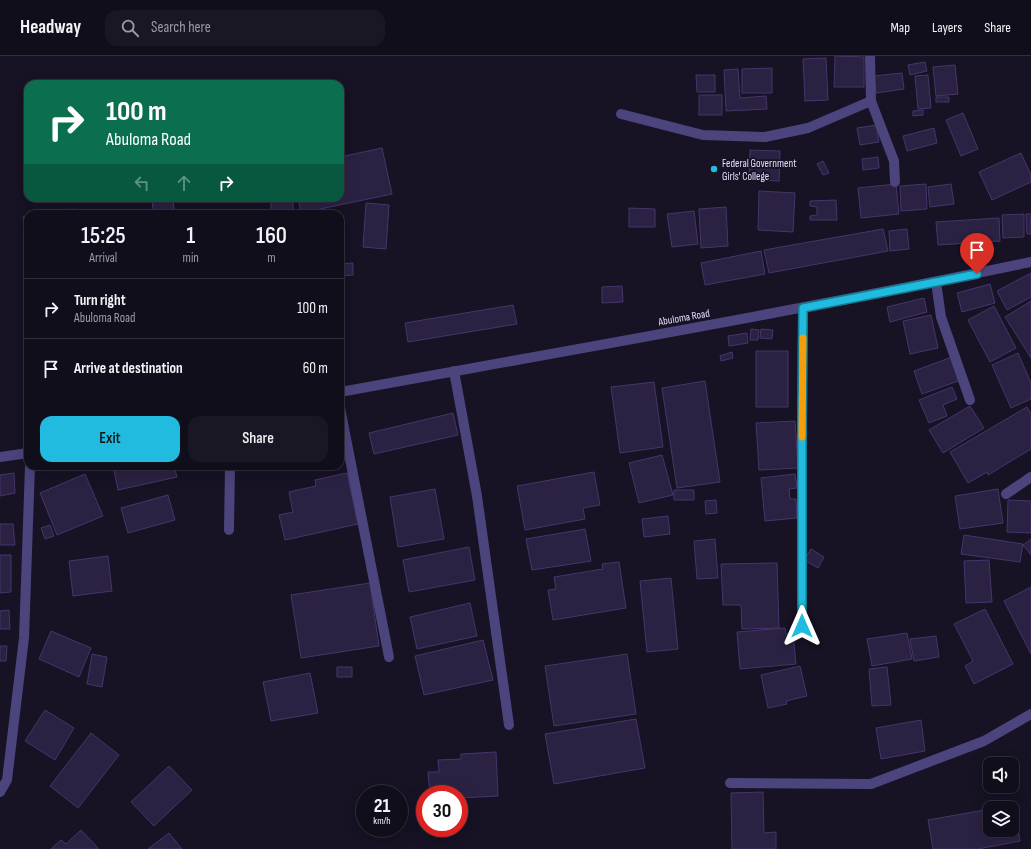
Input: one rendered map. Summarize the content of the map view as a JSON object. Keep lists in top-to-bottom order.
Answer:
{
  "streets": {
    "street": ["Abuloma Road"]
  },
  "places": ["Federal Government Girls' College"],
  "page": {
    "header": "Headway",
    "search": "Search here",
    "nav": ["Map", "Layers", "Share"],
    "turn": ["100 m", "Abuloma Road"],
    "eta": [
      "15:25",
      "Arrival",
      "1",
      "min",
      "160",
      "m"
    ],
    "list": [
      {
        "name": "Turn right",
        "note": "Abuloma Road",
        "value": "100 m"
      },
      {
        "name": "Arrive at destination",
        "value": "60 m"
      }
    ],
    "buttons": ["Exit", "Share"],
    "speed": "21 km/h",
    "limit": "30"
  }
}
